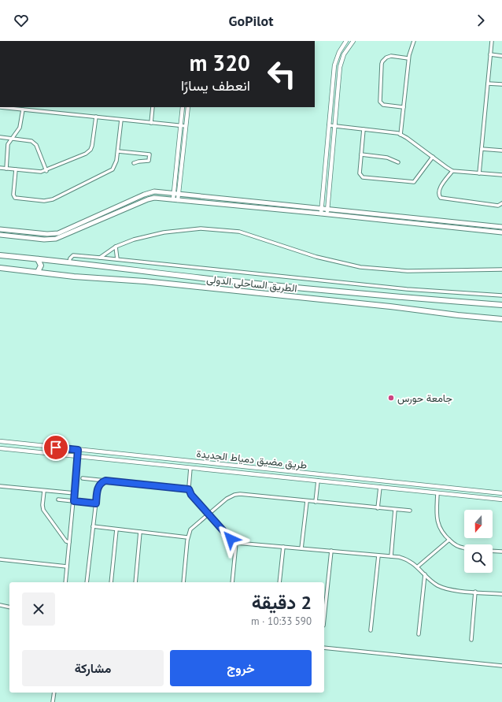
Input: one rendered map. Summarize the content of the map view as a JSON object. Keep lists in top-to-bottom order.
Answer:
{
  "streets": {
    "highway": ["الطريق الساحلى الدولى"],
    "street": ["طريق مضيق دمياط الجديدة"]
  },
  "places": ["جامعة حورس"],
  "north": "bottom",
  "page": {
    "header": "GoPilot",
    "turn": ["320 m", "انعطف يسارًا"],
    "heading": ["2 دقيقة", "590 m · 10:33"],
    "buttons": ["خروج", "مشاركة"]
  }
}
